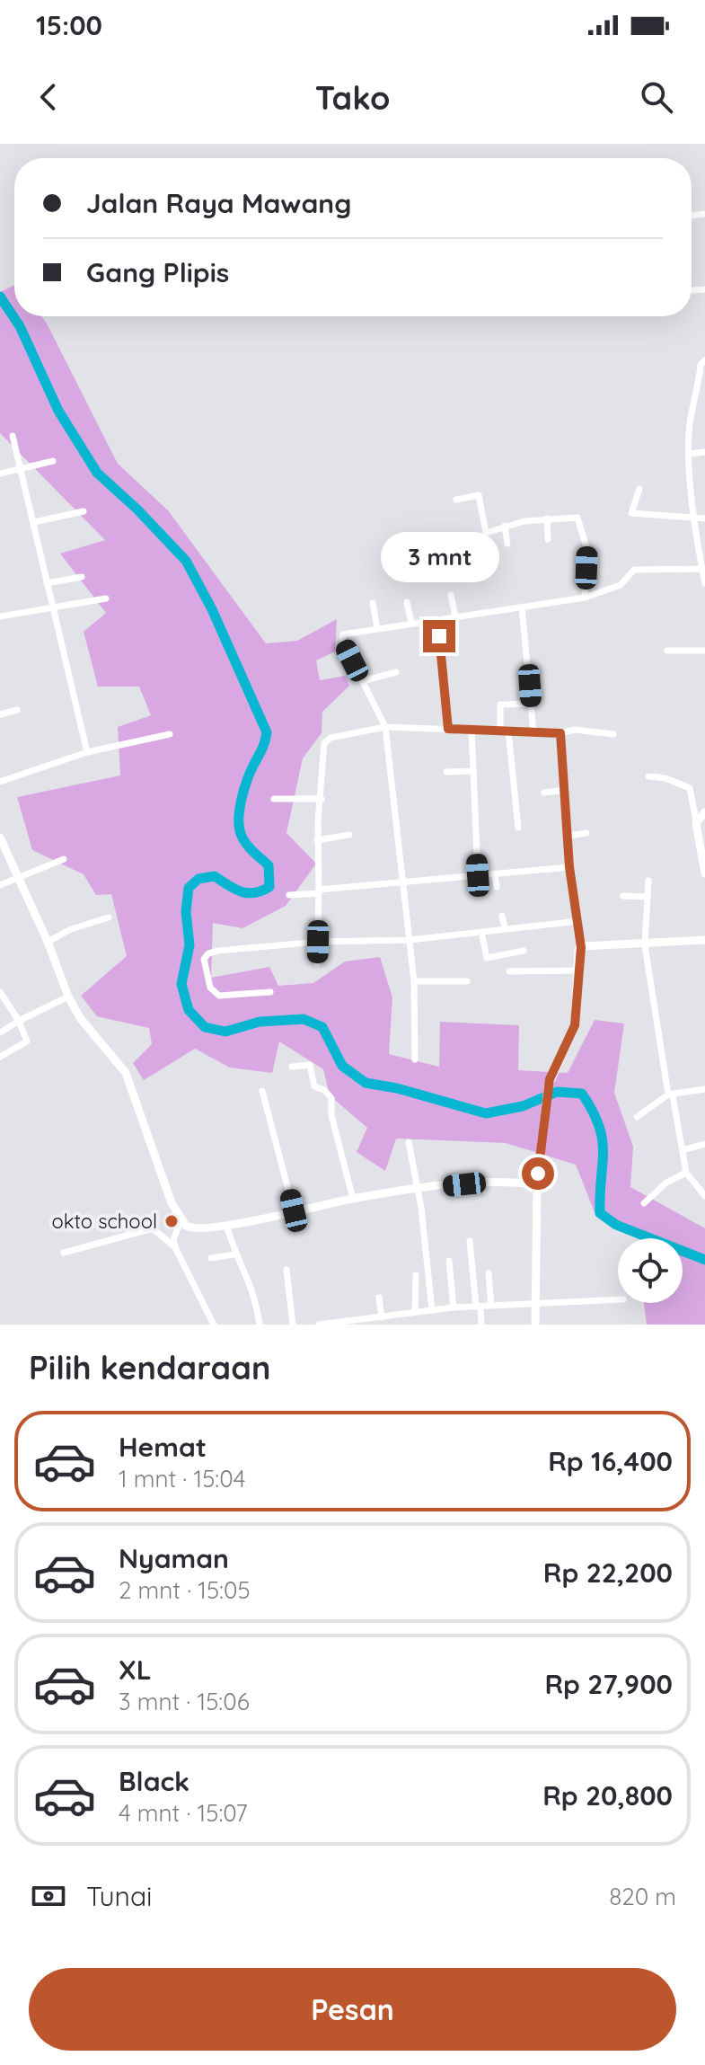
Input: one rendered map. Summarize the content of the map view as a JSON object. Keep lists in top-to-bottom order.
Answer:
{
  "places": ["okto school"],
  "page": {
    "status": "15:00",
    "header": "Tako",
    "banner": ["Jalan Raya Mawang", "Gang Plipis"],
    "bubble": "3 mnt",
    "heading": "Pilih kendaraan",
    "list": [
      {
        "name": "Hemat",
        "note": "1 mnt · 15:04",
        "value": "Rp 16,400"
      },
      {
        "name": "Nyaman",
        "note": "2 mnt · 15:05",
        "value": "Rp 22,200"
      },
      {
        "name": "XL",
        "note": "3 mnt · 15:06",
        "value": "Rp 27,900"
      },
      {
        "name": "Black",
        "note": "4 mnt · 15:07",
        "value": "Rp 20,800"
      }
    ],
    "pay": ["Tunai", "820 m"],
    "buttons": "Pesan"
  }
}
